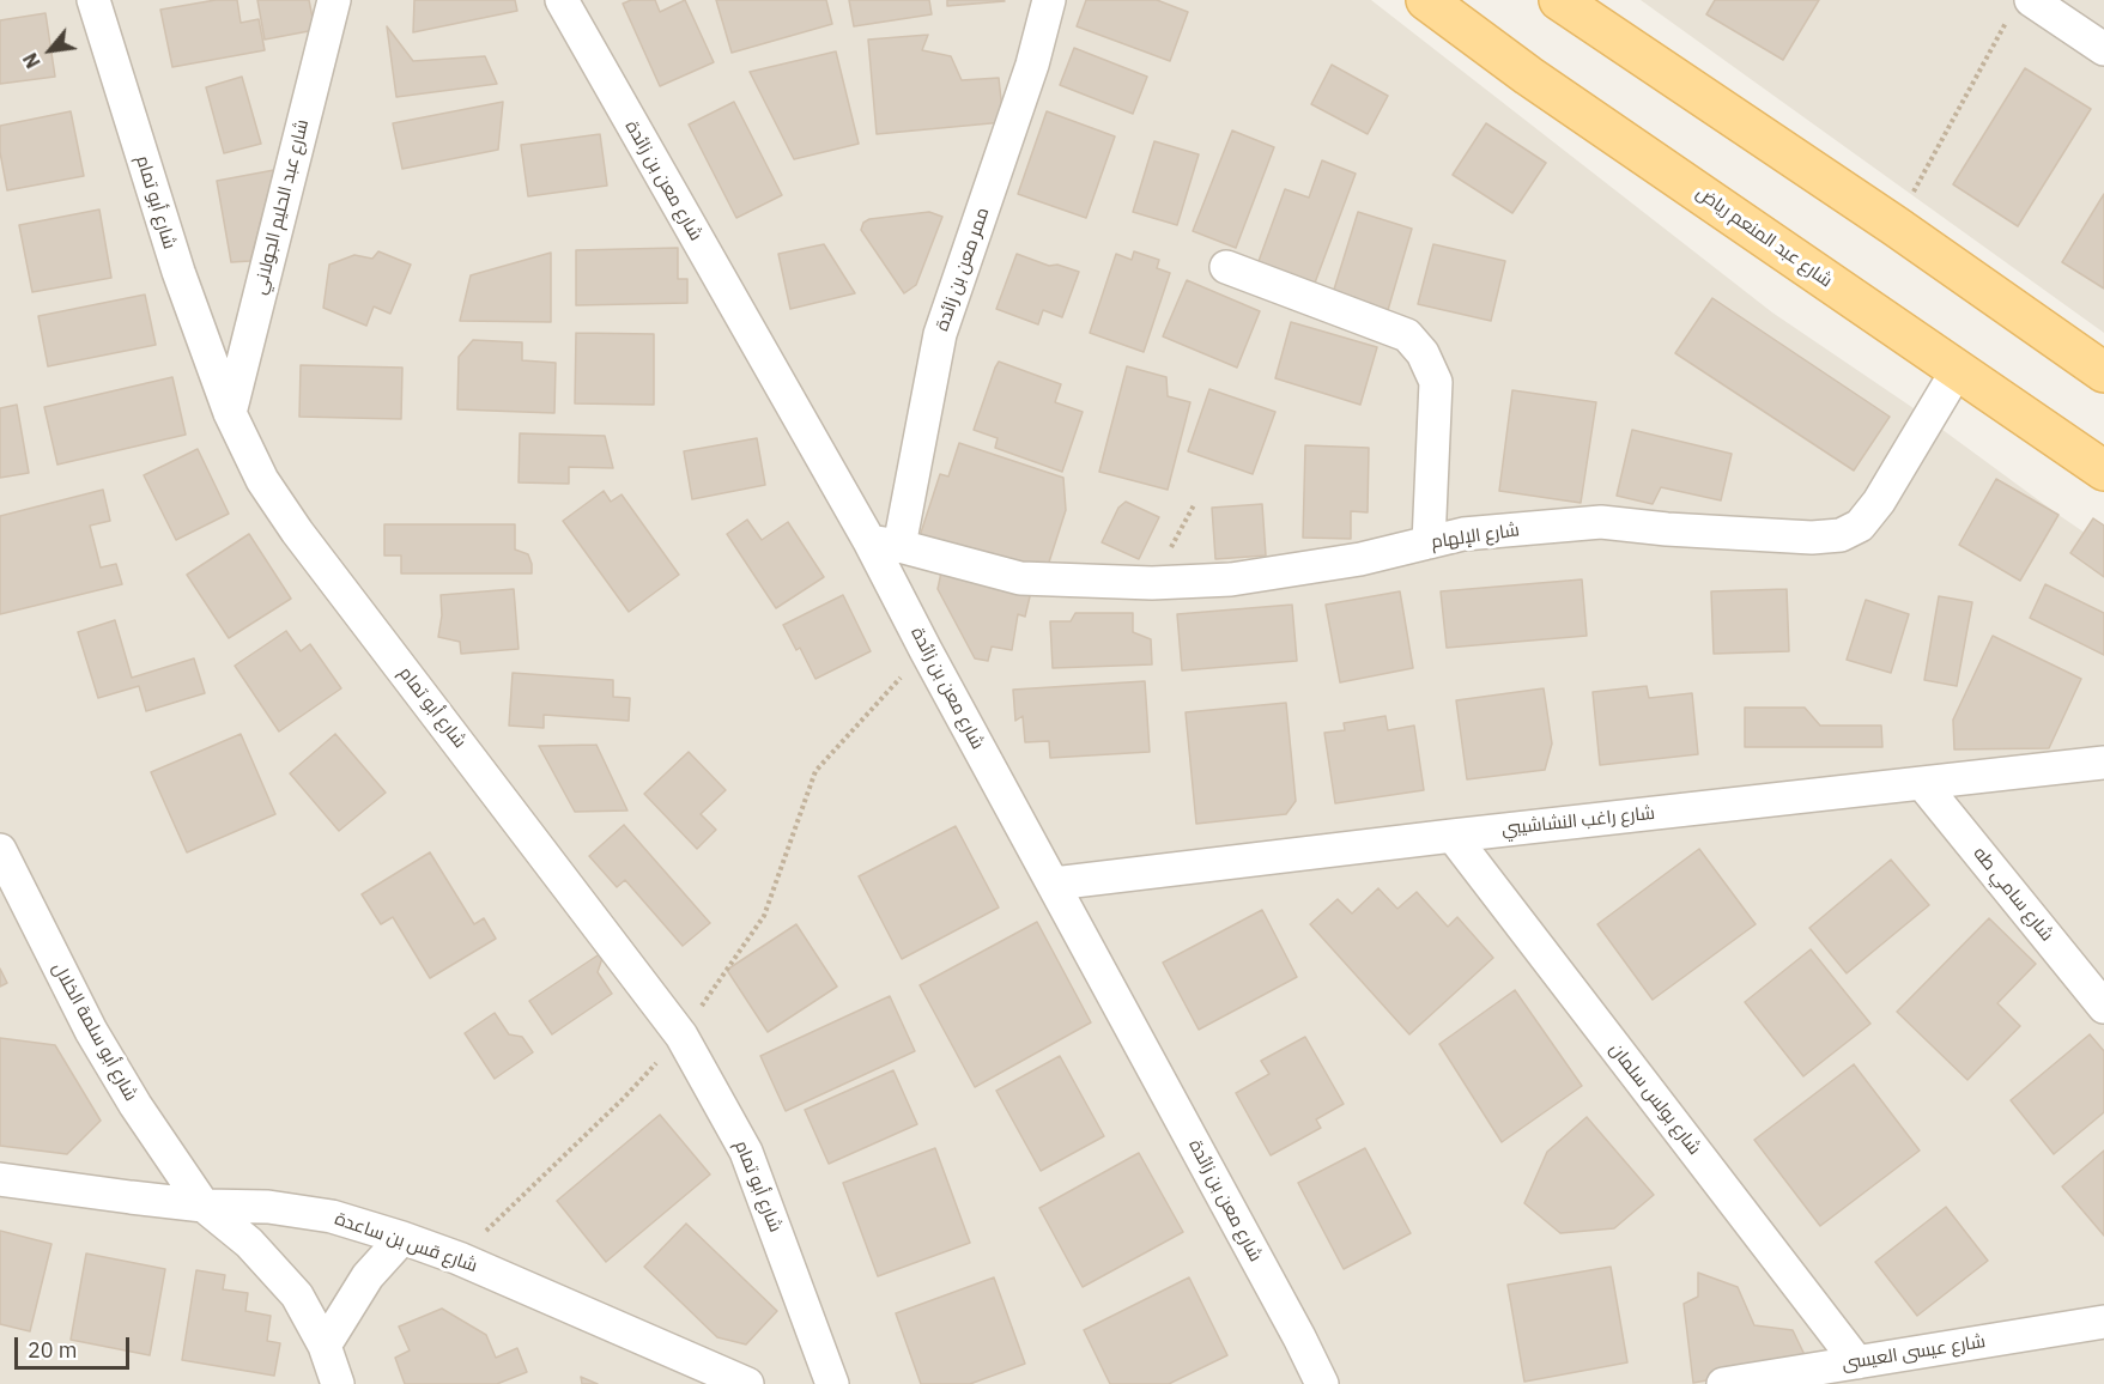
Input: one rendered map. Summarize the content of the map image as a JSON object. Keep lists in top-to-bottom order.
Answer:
{
  "streets": {
    "main road": ["شارع عبد المنعم رياض"],
    "street": [
      "شارع معن بن زائدة",
      "شارع أبو تمام",
      "شارع عبد الحليم الجولاني",
      "ممر معن بن زائدة",
      "شارع الإلهام",
      "شارع راغب النشاشيبي",
      "شارع سامي طه",
      "شارع أبو سلمة الخلال",
      "شارع بولس سلمان",
      "شارع قس بن ساعدة",
      "شارع عيسى العيسى"
    ]
  },
  "crossings": [
    ["شارع معن بن زائدة", "ممر معن بن زائدة"],
    ["شارع معن بن زائدة", "شارع الإلهام"],
    ["شارع معن بن زائدة", "شارع راغب النشاشيبي"],
    ["شارع أبو تمام", "شارع عبد الحليم الجولاني"],
    ["شارع عبد المنعم رياض", "شارع الإلهام"],
    ["ممر معن بن زائدة", "شارع الإلهام"],
    ["شارع راغب النشاشيبي", "شارع سامي طه"],
    ["شارع راغب النشاشيبي", "شارع بولس سلمان"],
    ["شارع أبو سلمة الخلال", "شارع قس بن ساعدة"],
    ["شارع بولس سلمان", "شارع عيسى العيسى"]
  ],
  "scale_bar": "20 m",
  "north": "bottom left"
}
